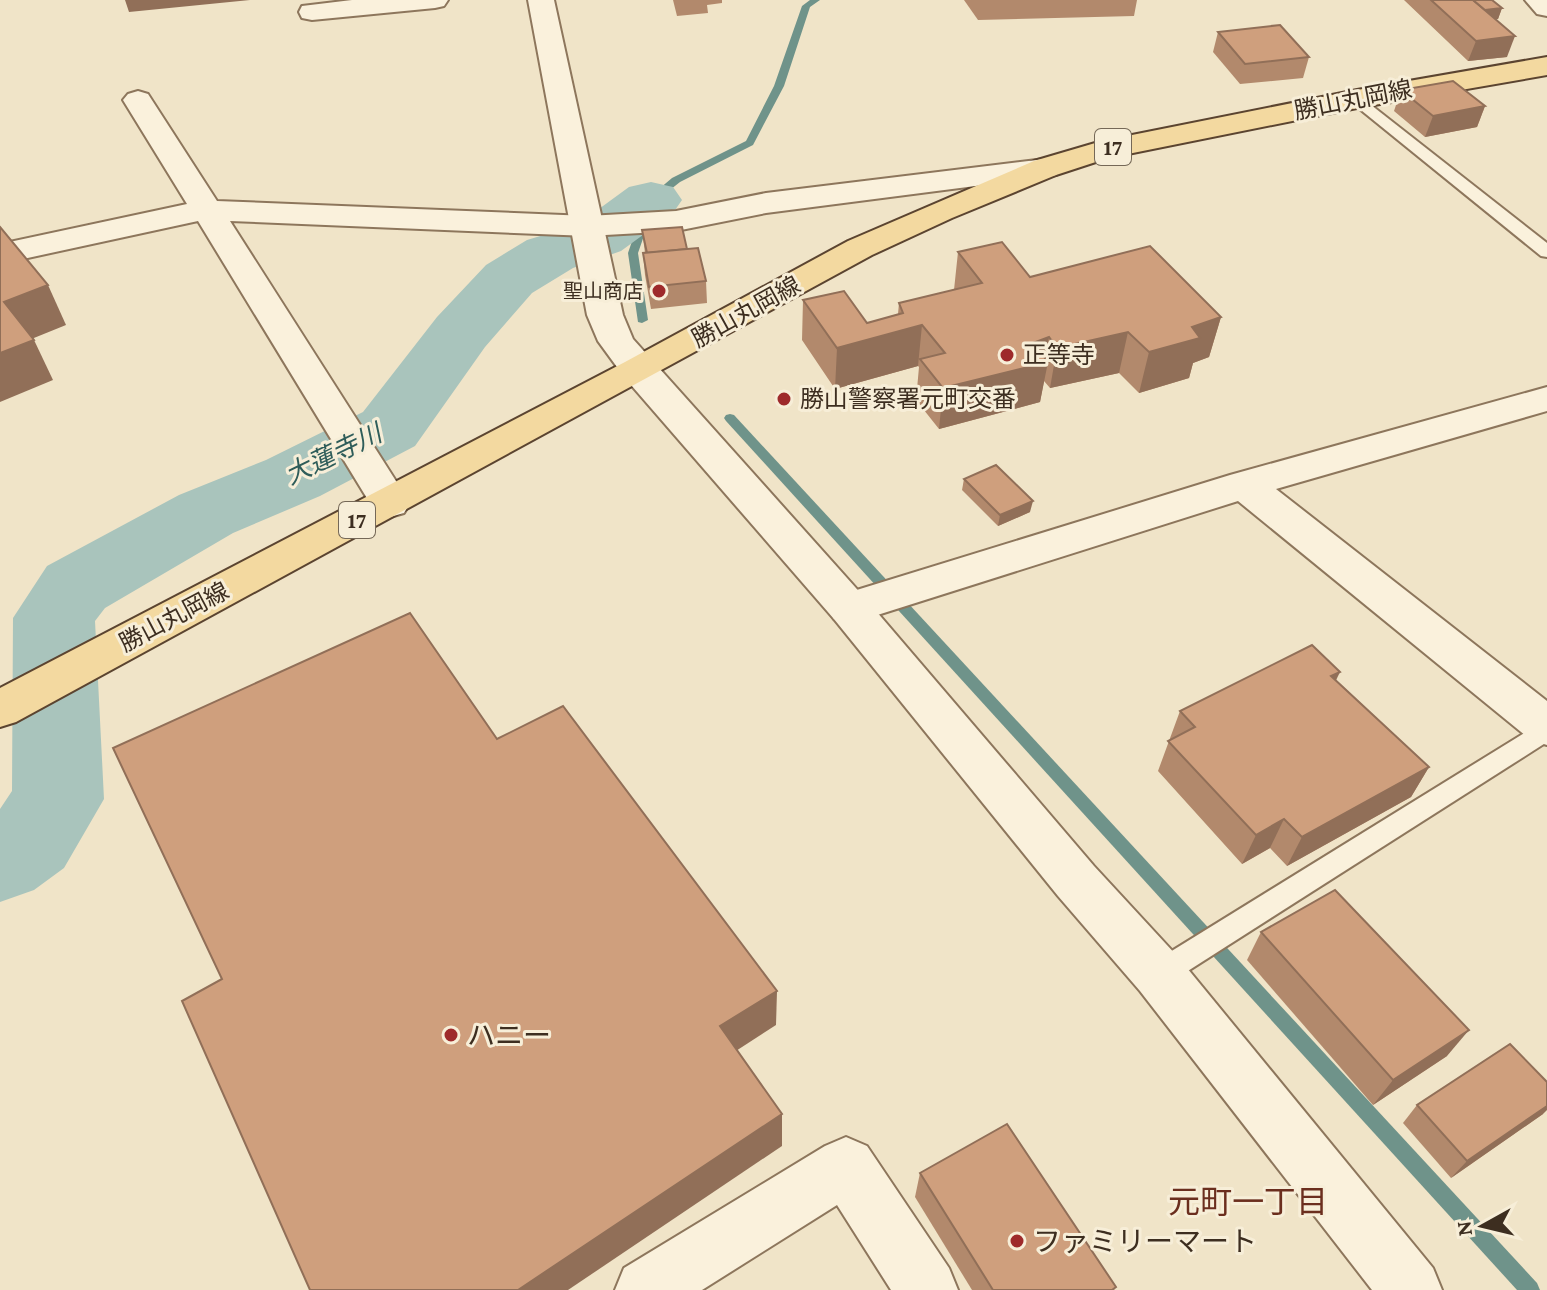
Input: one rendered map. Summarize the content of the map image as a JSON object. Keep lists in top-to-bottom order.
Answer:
{
  "streets": {
    "main road": ["勝山丸岡線", "17"]
  },
  "districts": ["元町一丁目"],
  "water": ["大蓮寺川"],
  "places": [
    "聖山商店",
    "正等寺",
    "勝山警察署元町交番",
    "ハニー",
    "ファミリーマート"
  ],
  "north": "left"
}
